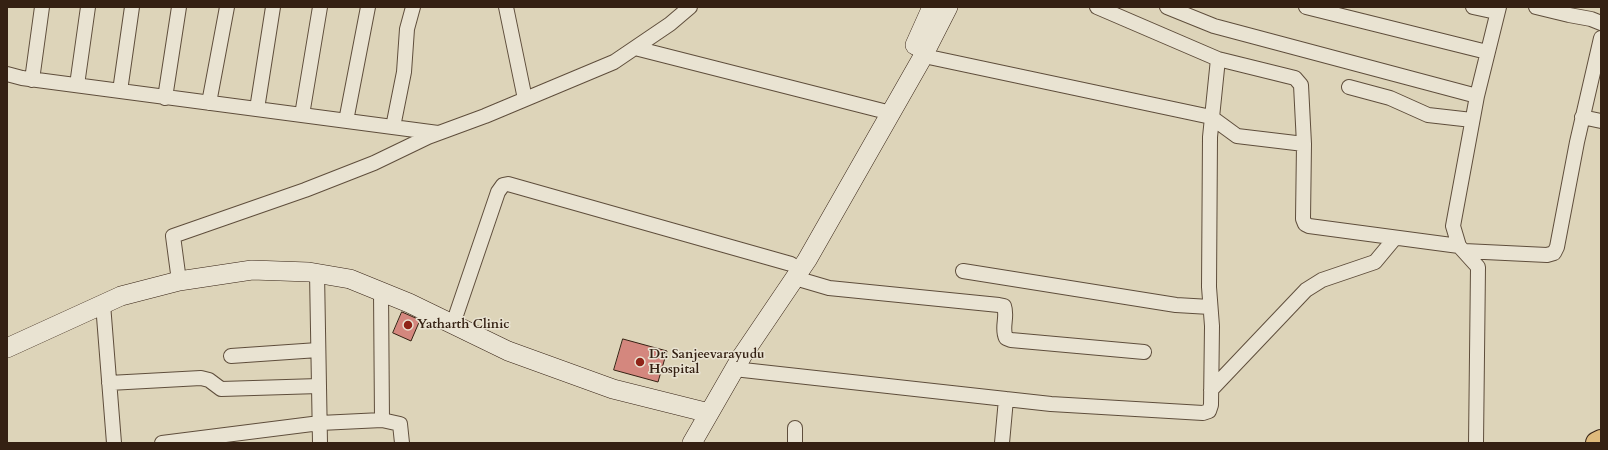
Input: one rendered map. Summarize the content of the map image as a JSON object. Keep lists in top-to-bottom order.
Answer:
{
  "places": ["Yatharth Clinic", "Dr. Sanjeevarayudu Hospital"]
}
